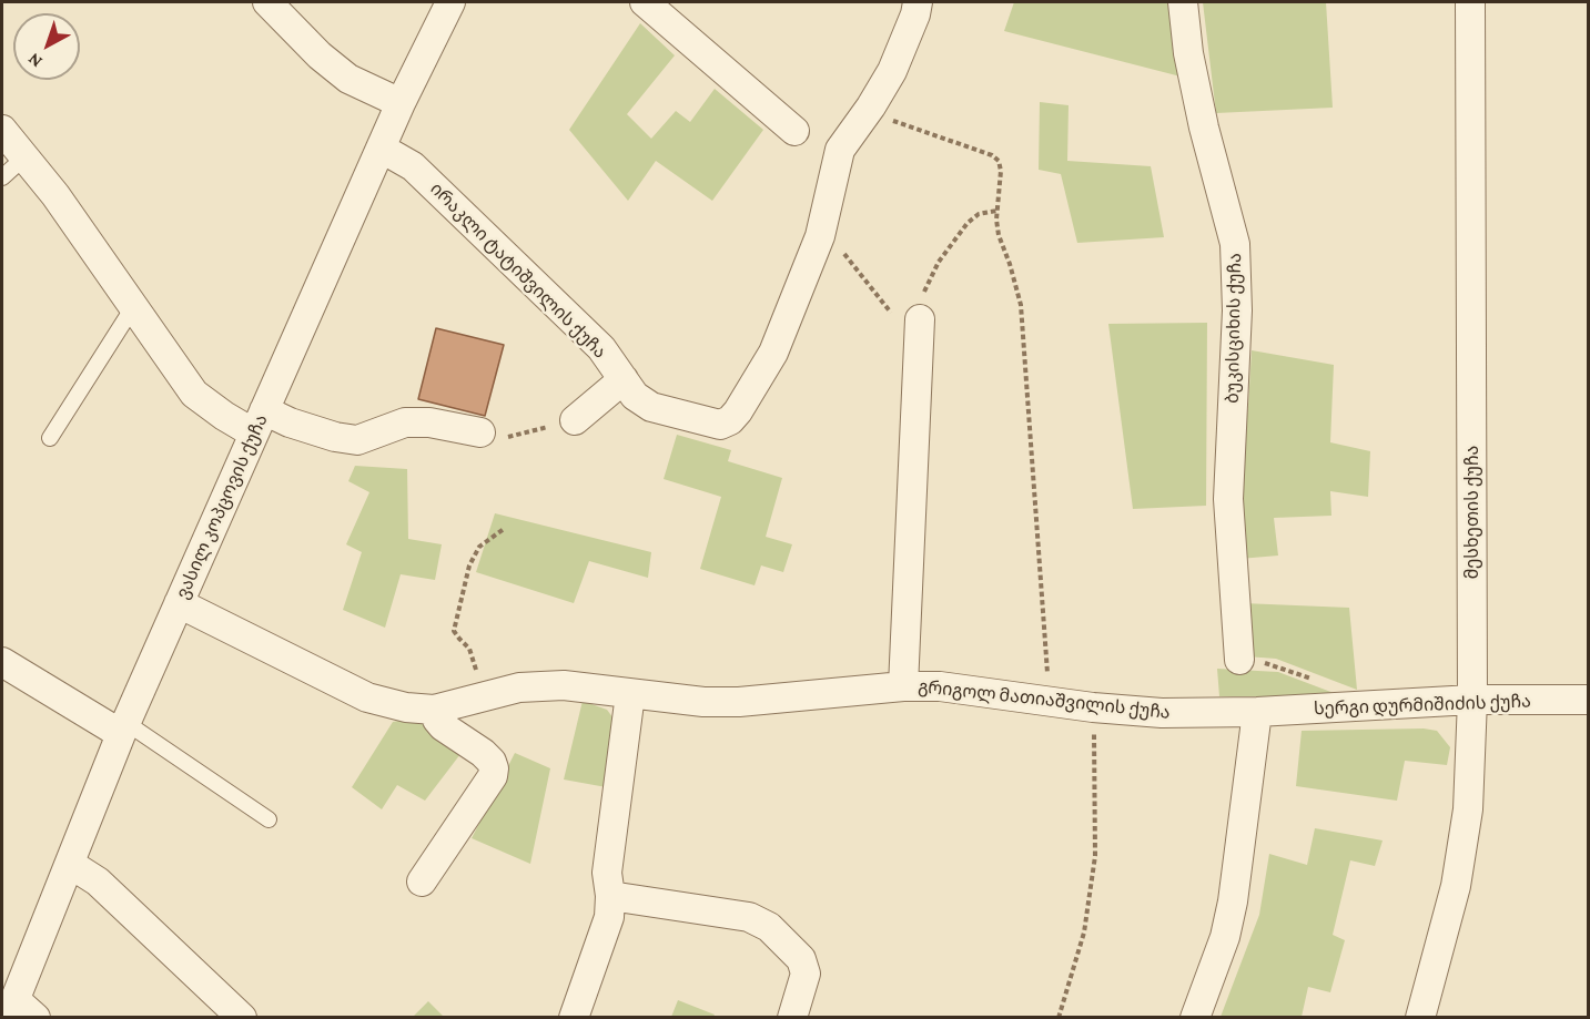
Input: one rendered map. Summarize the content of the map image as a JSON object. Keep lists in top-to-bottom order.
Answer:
{
  "streets": {
    "street": [
      "ირაკლი ტატიშვილის ქუჩა",
      "ბუკისციხის ქუჩა",
      "ვასილ კოპცოვის ქუჩა",
      "მესხეთის ქუჩა",
      "გრიგოლ მათიაშვილის ქუჩა",
      "სერგი დურმიშიძის ქუჩა"
    ]
  },
  "crossings": [
    ["ირაკლი ტატიშვილის ქუჩა", "ვასილ კოპცოვის ქუჩა"],
    ["ვასილ კოპცოვის ქუჩა", "გრიგოლ მათიაშვილის ქუჩა"],
    ["მესხეთის ქუჩა", "სერგი დურმიშიძის ქუჩა"],
    ["გრიგოლ მათიაშვილის ქუჩა", "სერგი დურმიშიძის ქუჩა"]
  ],
  "north": "bottom left"
}
